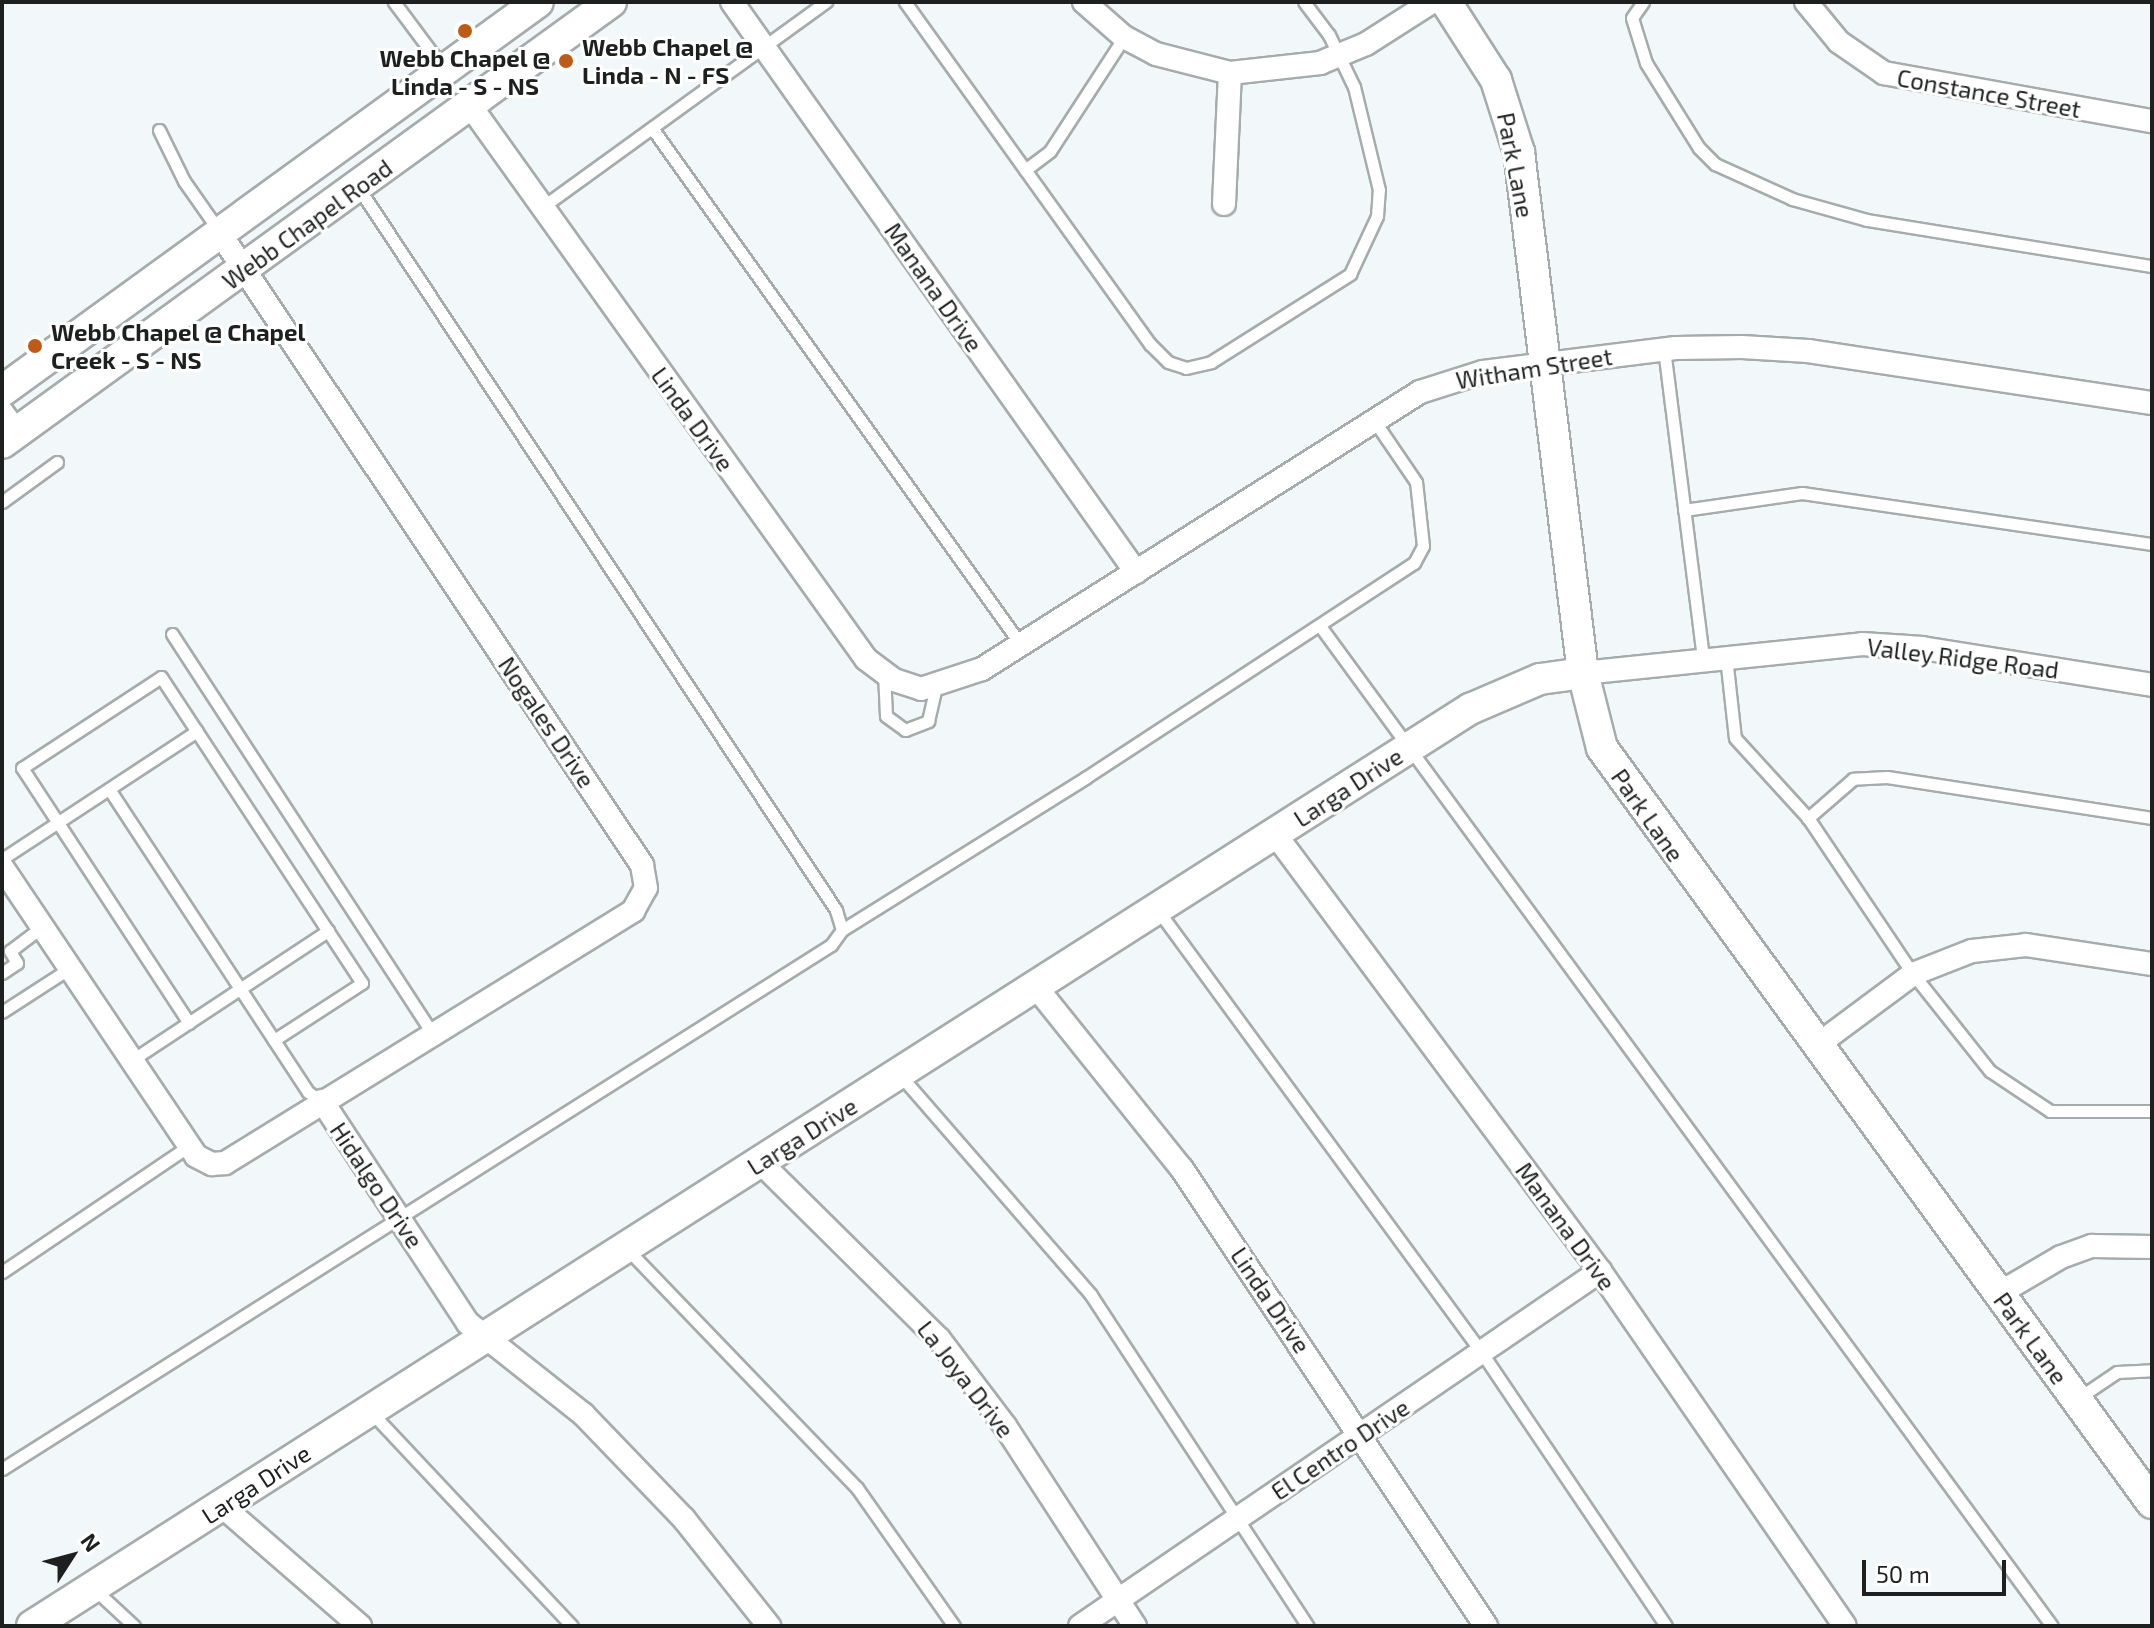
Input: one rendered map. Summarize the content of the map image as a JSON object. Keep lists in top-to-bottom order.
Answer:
{
  "streets": {
    "street": [
      "Constance Street",
      "Park Lane",
      "Webb Chapel Road",
      "Manana Drive",
      "Witham Street",
      "Linda Drive",
      "Valley Ridge Road",
      "Nogales Drive",
      "Larga Drive",
      "Hidalgo Drive",
      "La Joya Drive",
      "El Centro Drive"
    ]
  },
  "crossings": [
    ["Park Lane", "Witham Street"],
    ["Park Lane", "Valley Ridge Road"],
    ["Park Lane", "Larga Drive"],
    ["Webb Chapel Road", "Linda Drive"],
    ["Webb Chapel Road", "Nogales Drive"],
    ["Manana Drive", "Witham Street"],
    ["Manana Drive", "Larga Drive"],
    ["Manana Drive", "El Centro Drive"],
    ["Witham Street", "Linda Drive"],
    ["Linda Drive", "Larga Drive"],
    ["Linda Drive", "El Centro Drive"],
    ["Valley Ridge Road", "Larga Drive"],
    ["Nogales Drive", "Hidalgo Drive"],
    ["Larga Drive", "Hidalgo Drive"],
    ["Larga Drive", "La Joya Drive"],
    ["La Joya Drive", "El Centro Drive"]
  ],
  "places": ["Webb Chapel @ Linda - S - NS", "Webb Chapel @ Linda - N - FS", "Webb Chapel @ Chapel Creek - S - NS"],
  "scale_bar": "50 m",
  "north": "top right"
}
